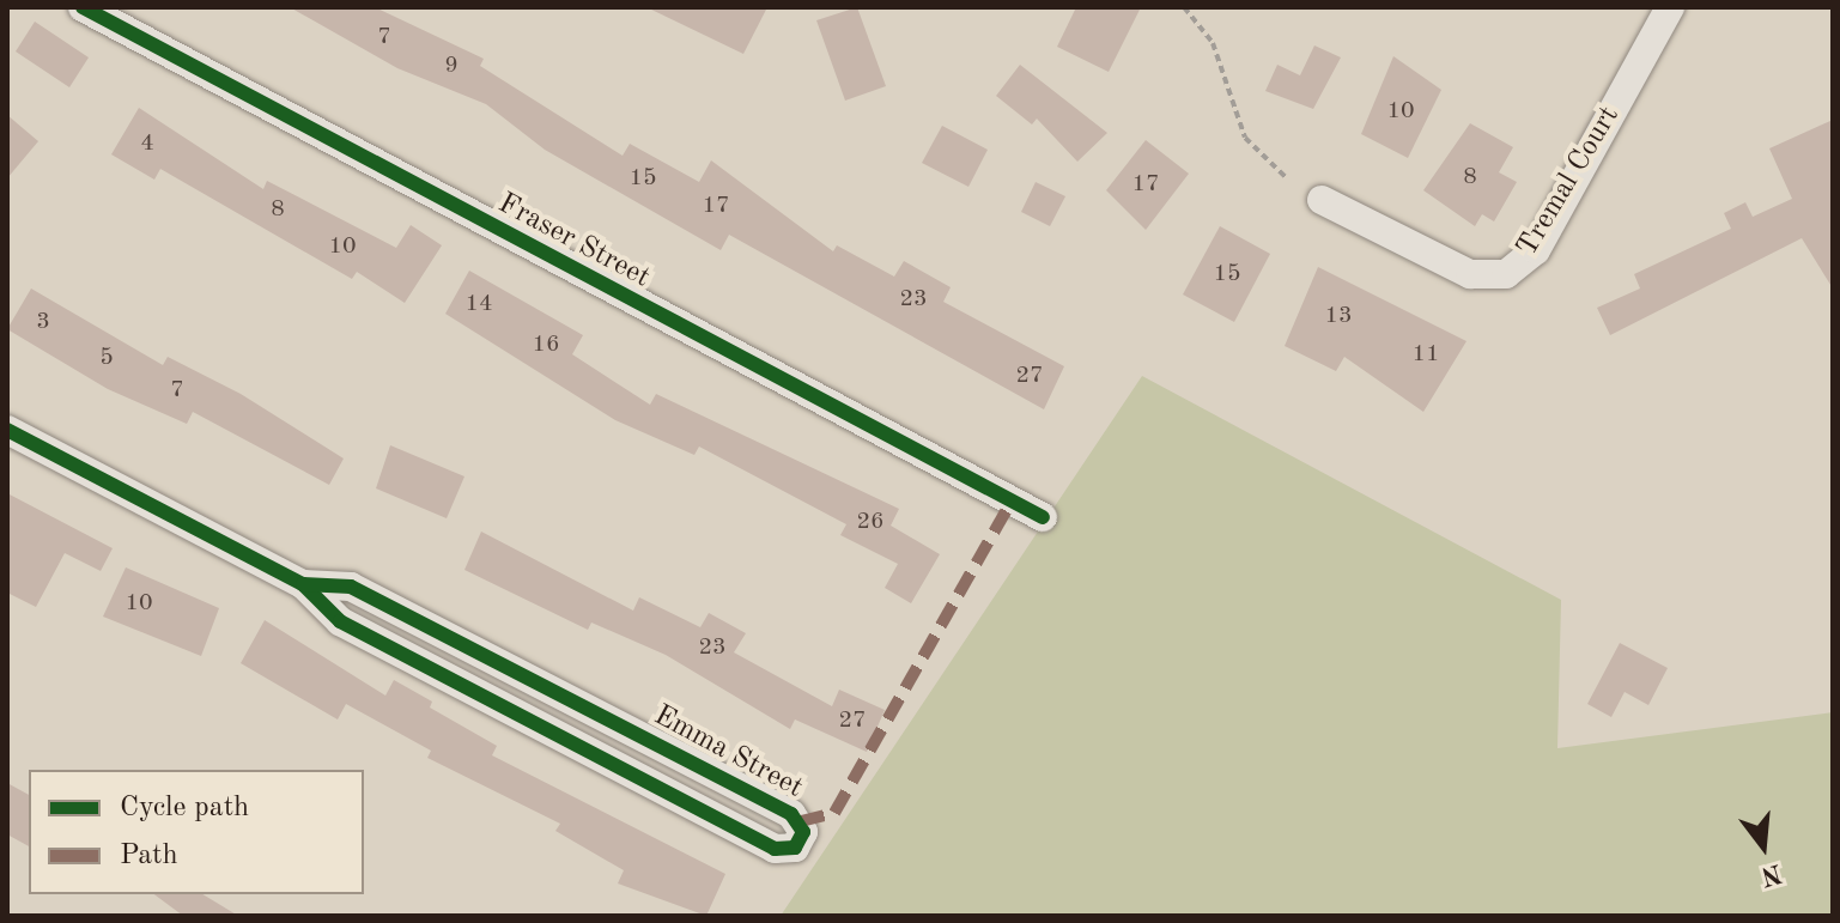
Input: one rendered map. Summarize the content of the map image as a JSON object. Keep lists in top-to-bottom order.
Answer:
{
  "streets": {
    "street": ["Tremal Court", "Fraser Street", "Emma Street"]
  },
  "house_numbers": [
    "7",
    "9",
    "10",
    "4",
    "8",
    "15",
    "17",
    "17",
    "8",
    "10",
    "15",
    "23",
    "14",
    "13",
    "3",
    "16",
    "11",
    "5",
    "27",
    "7",
    "26",
    "10",
    "23",
    "27"
  ],
  "legend": ["Cycle path", "Path"],
  "north": "bottom"
}
